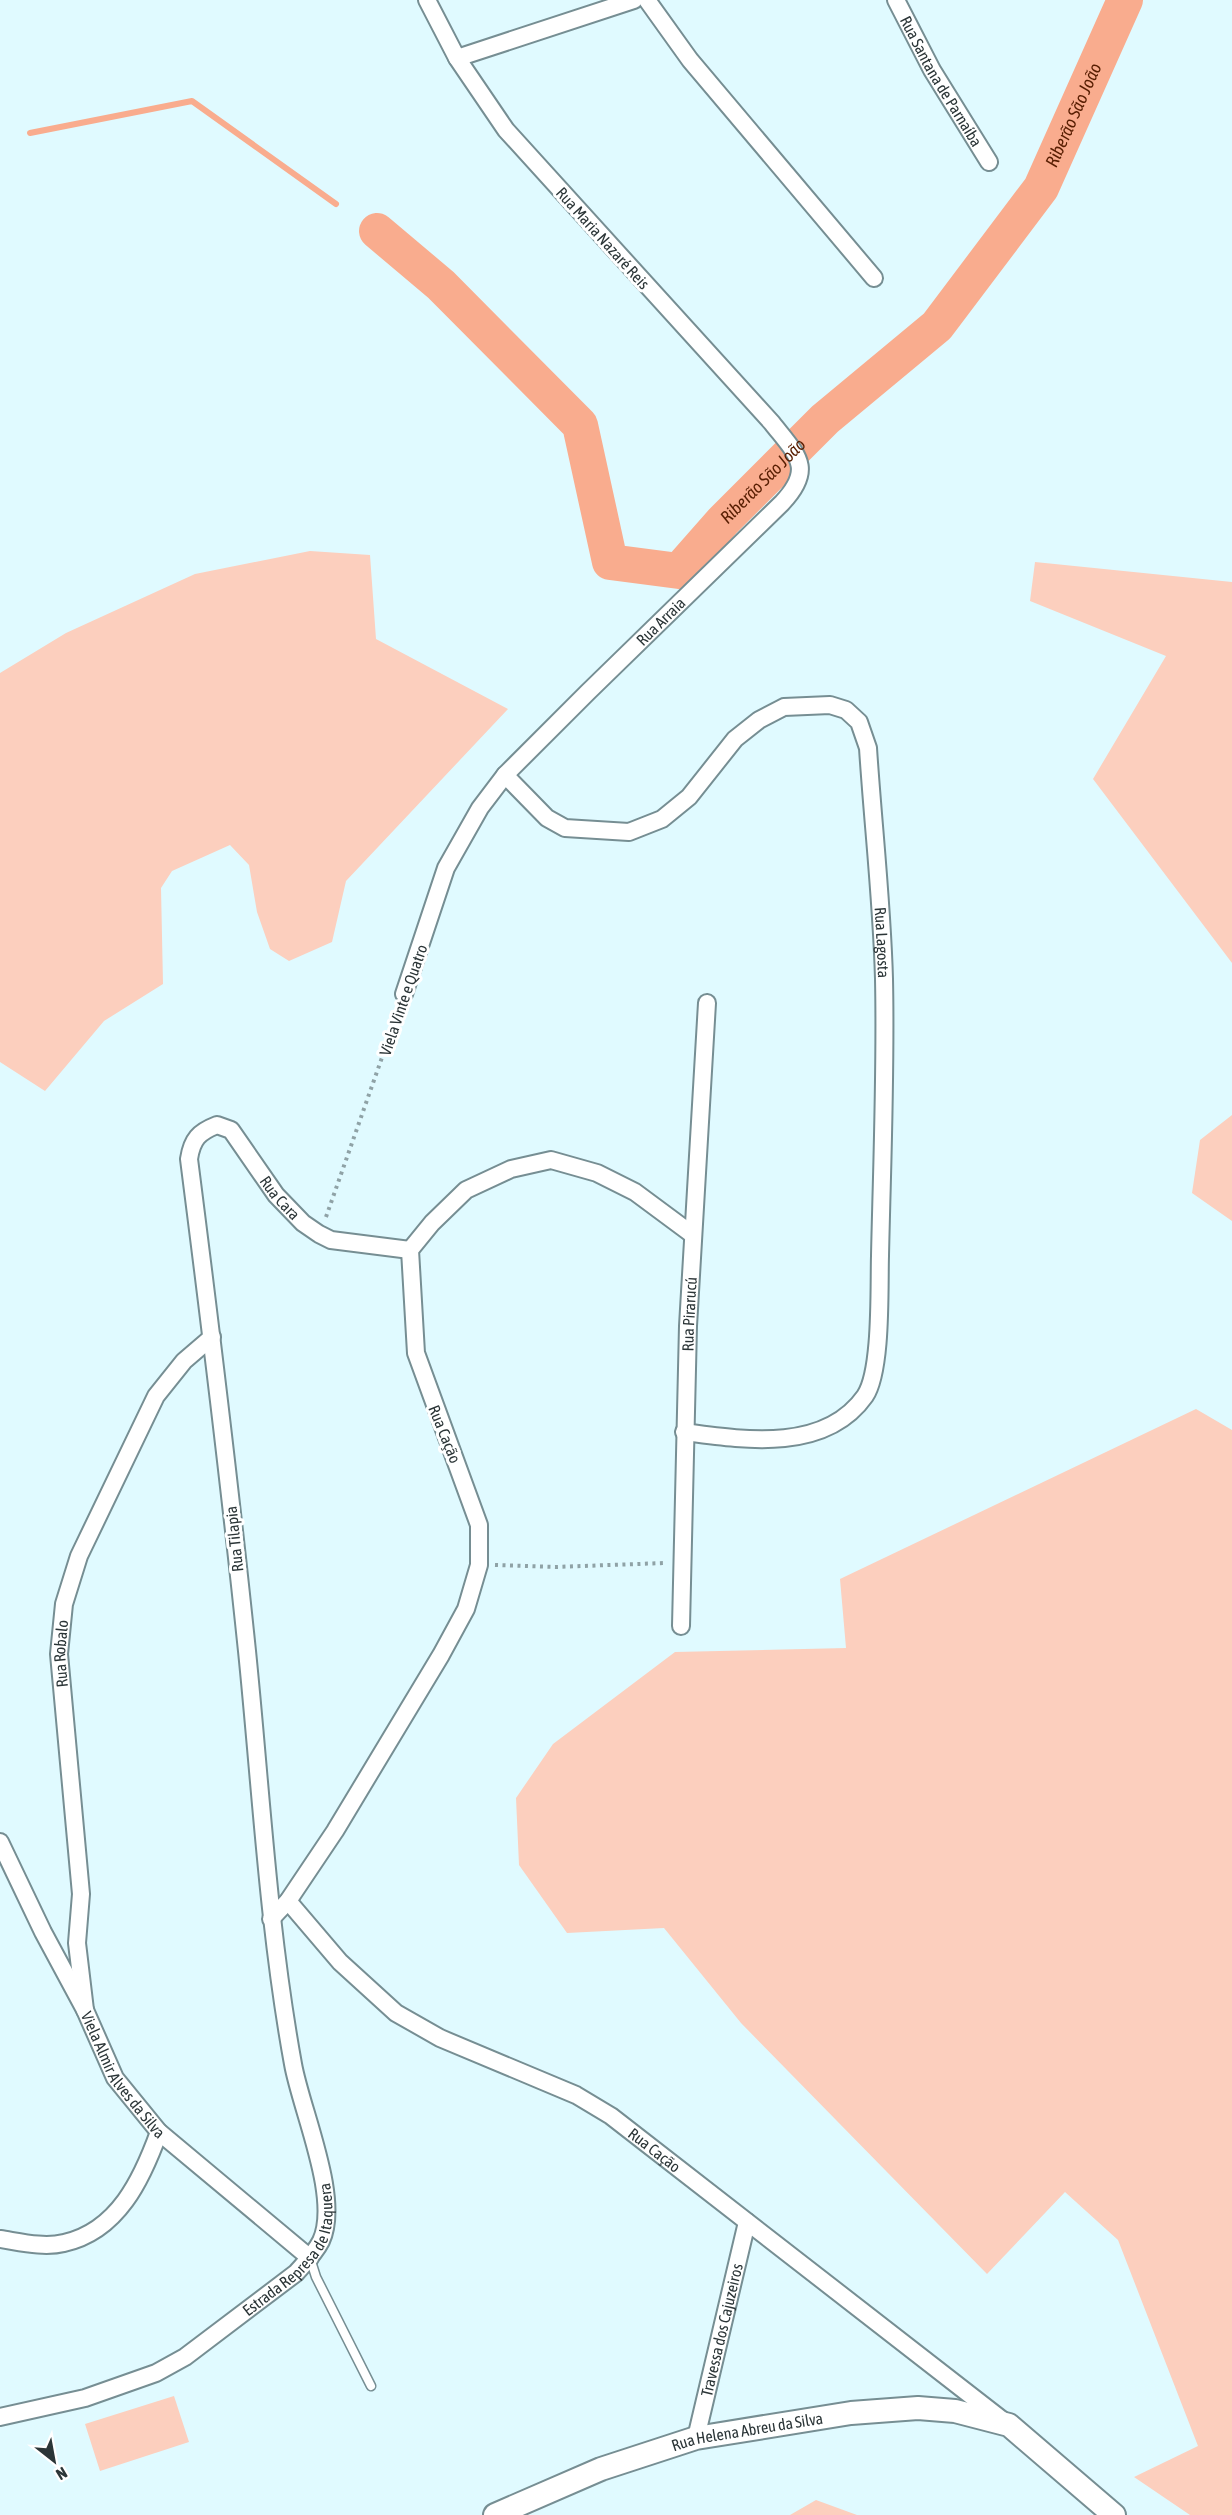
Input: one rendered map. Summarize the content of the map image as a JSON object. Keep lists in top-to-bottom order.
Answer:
{
  "streets": {
    "street": [
      "Rua Santana de Parnaíba",
      "Rua Maria Nazaré Reis",
      "Rua Arraia",
      "Rua Lagosta",
      "Viela Vinte e Quatro",
      "Rua Cara",
      "Rua Pirarucú",
      "Rua Cação",
      "Rua Tilapia",
      "Rua Robalo",
      "Viela Almir Alves da Silva",
      "Estrada Represa de Itaquera",
      "Travessa dos Cajuzeiros",
      "Rua Helena Abreu da Silva"
    ]
  },
  "crossings": [
    ["Rua Maria Nazaré Reis", "Rua Arraia"],
    ["Rua Arraia", "Rua Lagosta"],
    ["Rua Arraia", "Viela Vinte e Quatro"],
    ["Rua Lagosta", "Viela Vinte e Quatro"],
    ["Rua Lagosta", "Rua Pirarucú"],
    ["Viela Vinte e Quatro", "Rua Cara"],
    ["Rua Cara", "Rua Cação"],
    ["Rua Cara", "Rua Tilapia"],
    ["Rua Cação", "Rua Tilapia"],
    ["Rua Cação", "Estrada Represa de Itaquera"],
    ["Rua Cação", "Travessa dos Cajuzeiros"],
    ["Rua Cação", "Rua Helena Abreu da Silva"],
    ["Rua Tilapia", "Rua Robalo"],
    ["Rua Tilapia", "Estrada Represa de Itaquera"],
    ["Rua Robalo", "Viela Almir Alves da Silva"],
    ["Viela Almir Alves da Silva", "Estrada Represa de Itaquera"],
    ["Travessa dos Cajuzeiros", "Rua Helena Abreu da Silva"]
  ],
  "water": ["Riberão São João"],
  "north": "bottom right"
}
